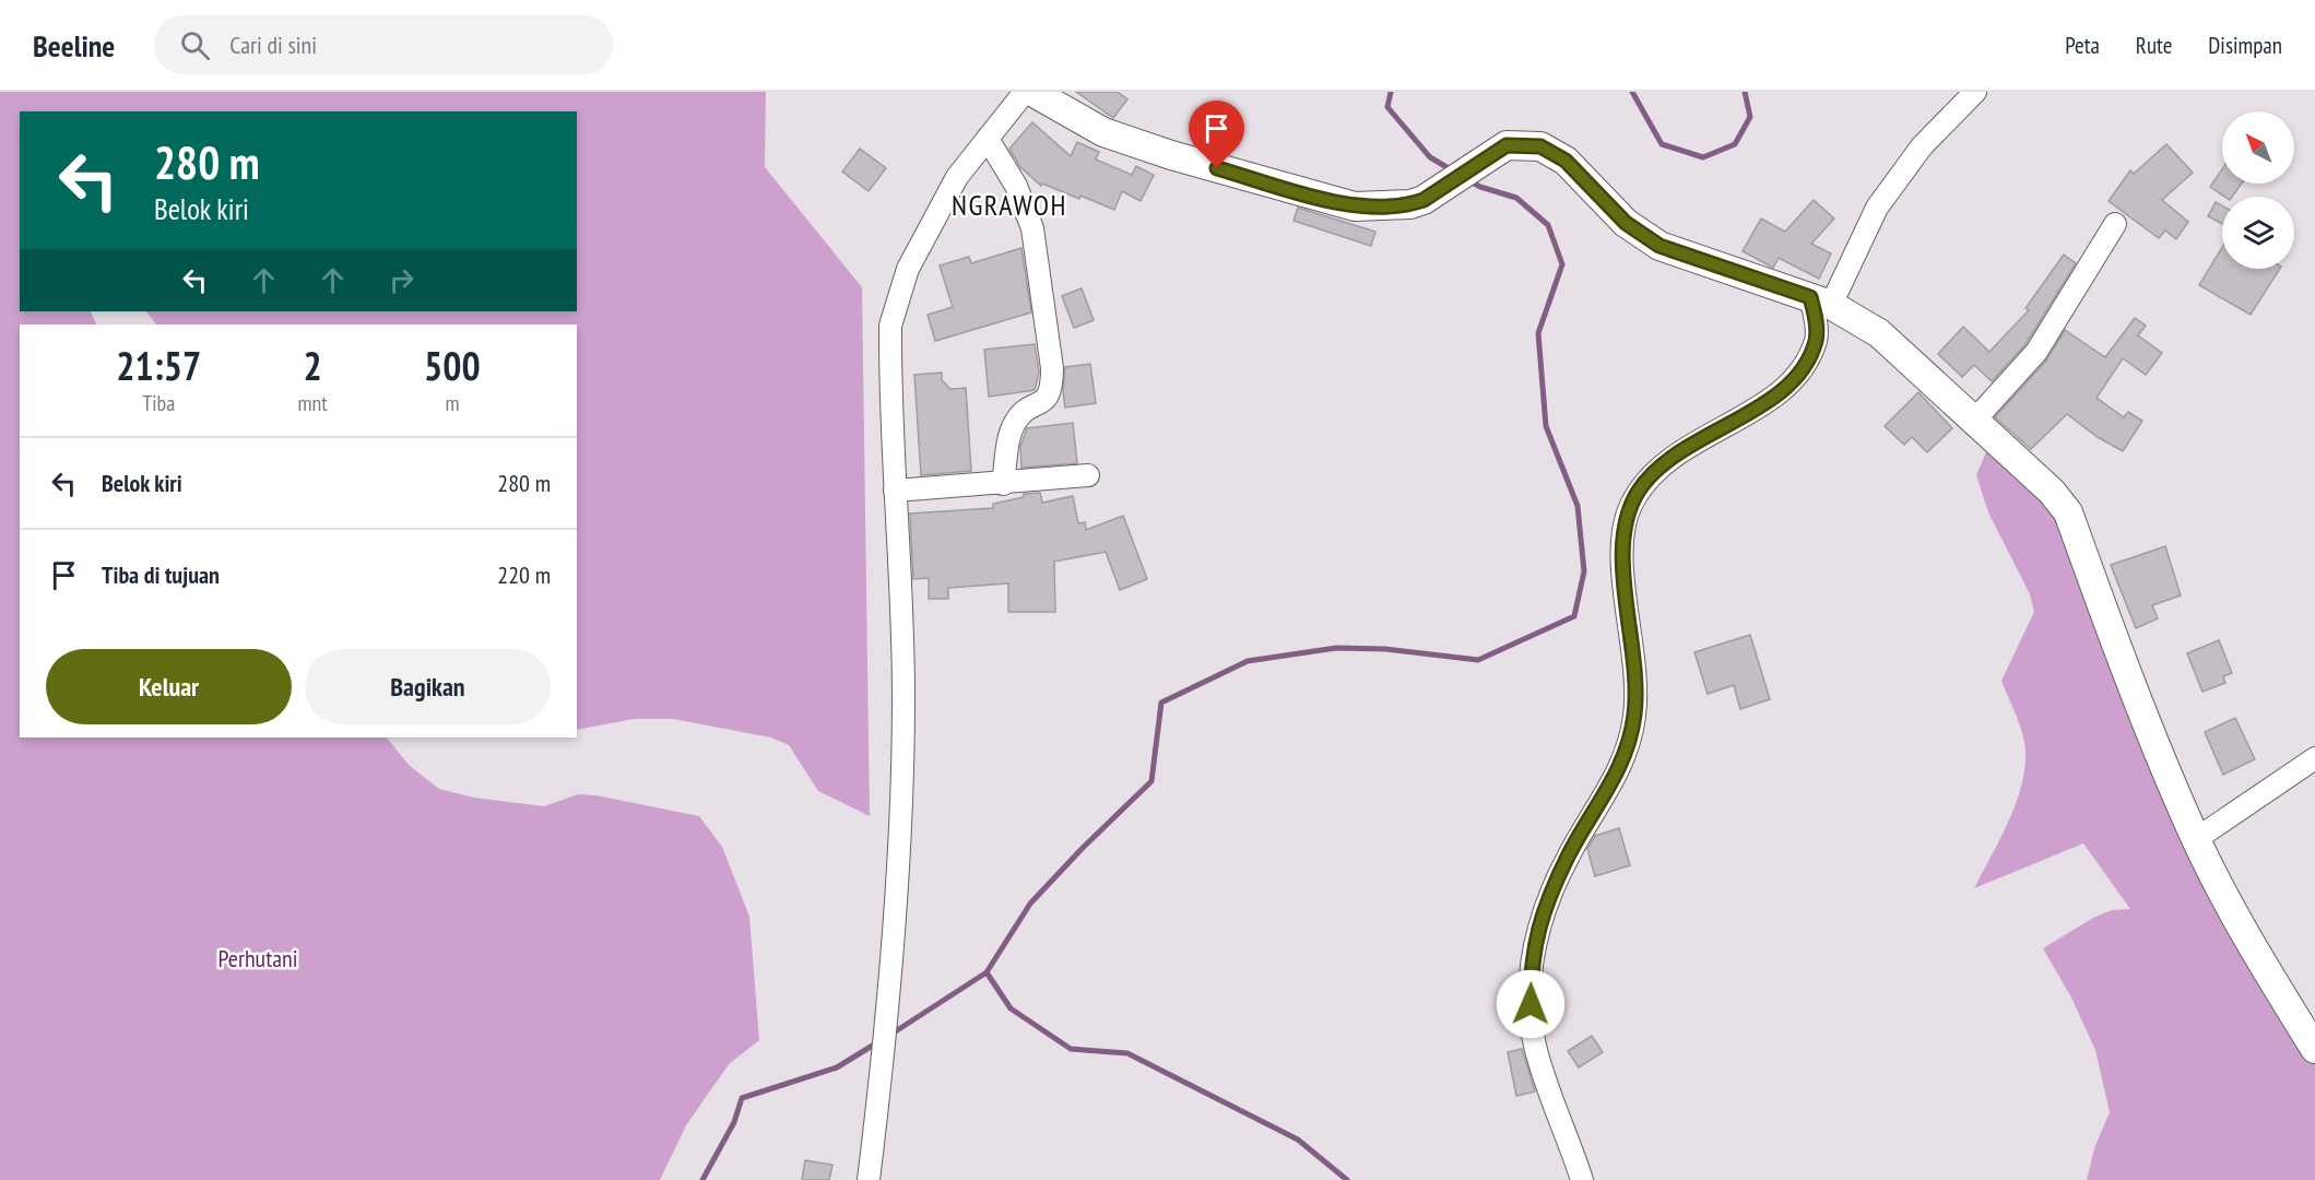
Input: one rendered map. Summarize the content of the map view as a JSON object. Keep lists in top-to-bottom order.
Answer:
{
  "districts": ["NGRAWOH"],
  "parks": ["Perhutani"],
  "north": "top left",
  "page": {
    "header": "Beeline",
    "search": "Cari di sini",
    "nav": ["Peta", "Rute", "Disimpan"],
    "turn": ["280 m", "Belok kiri"],
    "eta": [
      "21:57",
      "Tiba",
      "2",
      "mnt",
      "500",
      "m"
    ],
    "list": [
      {
        "name": "Belok kiri",
        "value": "280 m"
      },
      {
        "name": "Tiba di tujuan",
        "value": "220 m"
      }
    ],
    "buttons": ["Keluar", "Bagikan"]
  }
}
